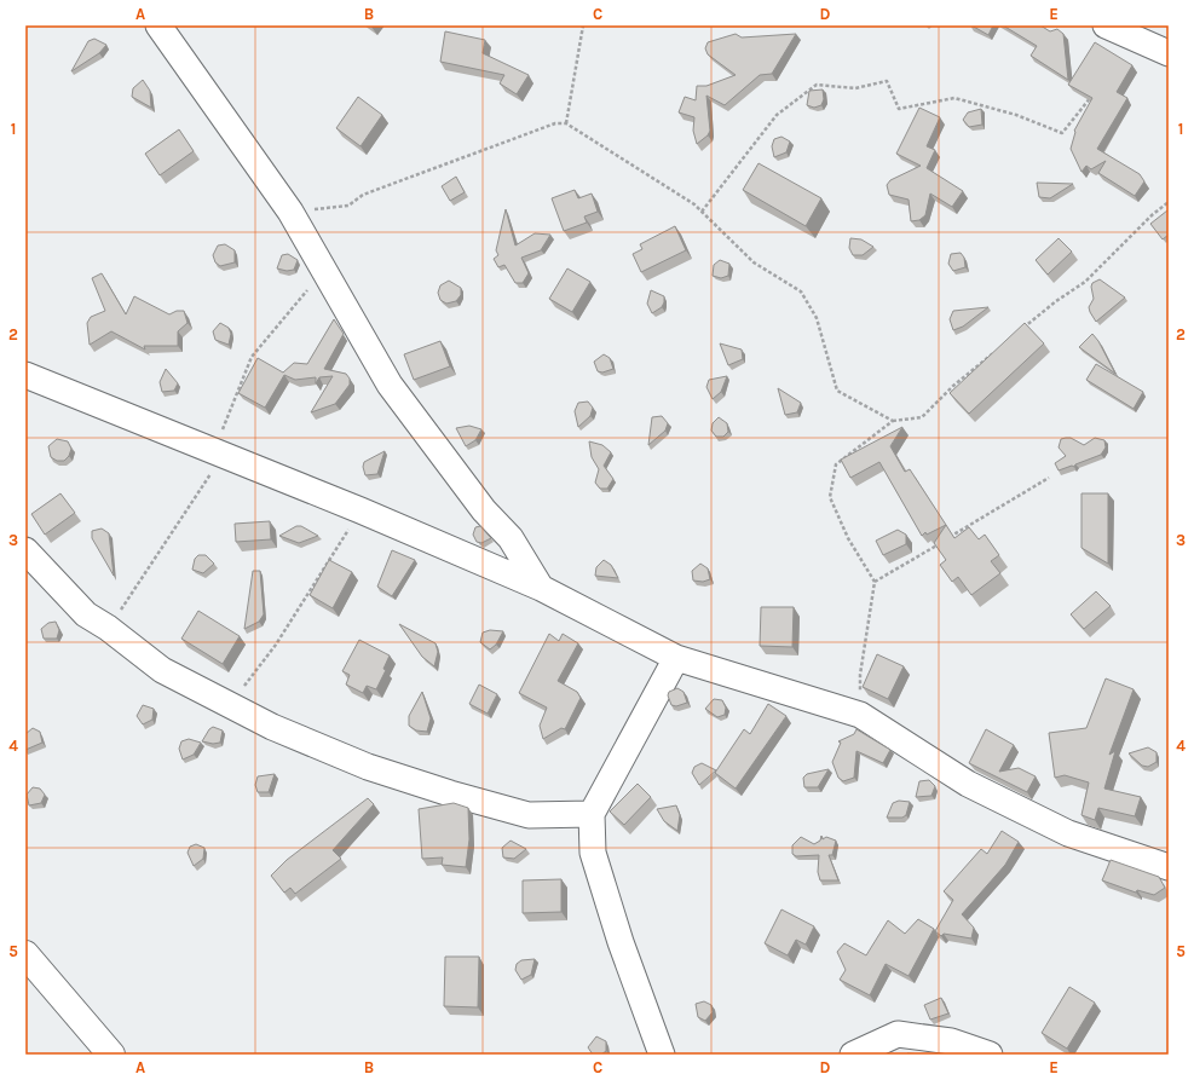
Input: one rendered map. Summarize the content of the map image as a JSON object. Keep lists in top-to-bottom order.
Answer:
{
  "grid": {
    "columns": [
      "A",
      "B",
      "C",
      "D",
      "E"
    ],
    "rows": [
      "1",
      "2",
      "3",
      "4",
      "5"
    ]
  }
}
